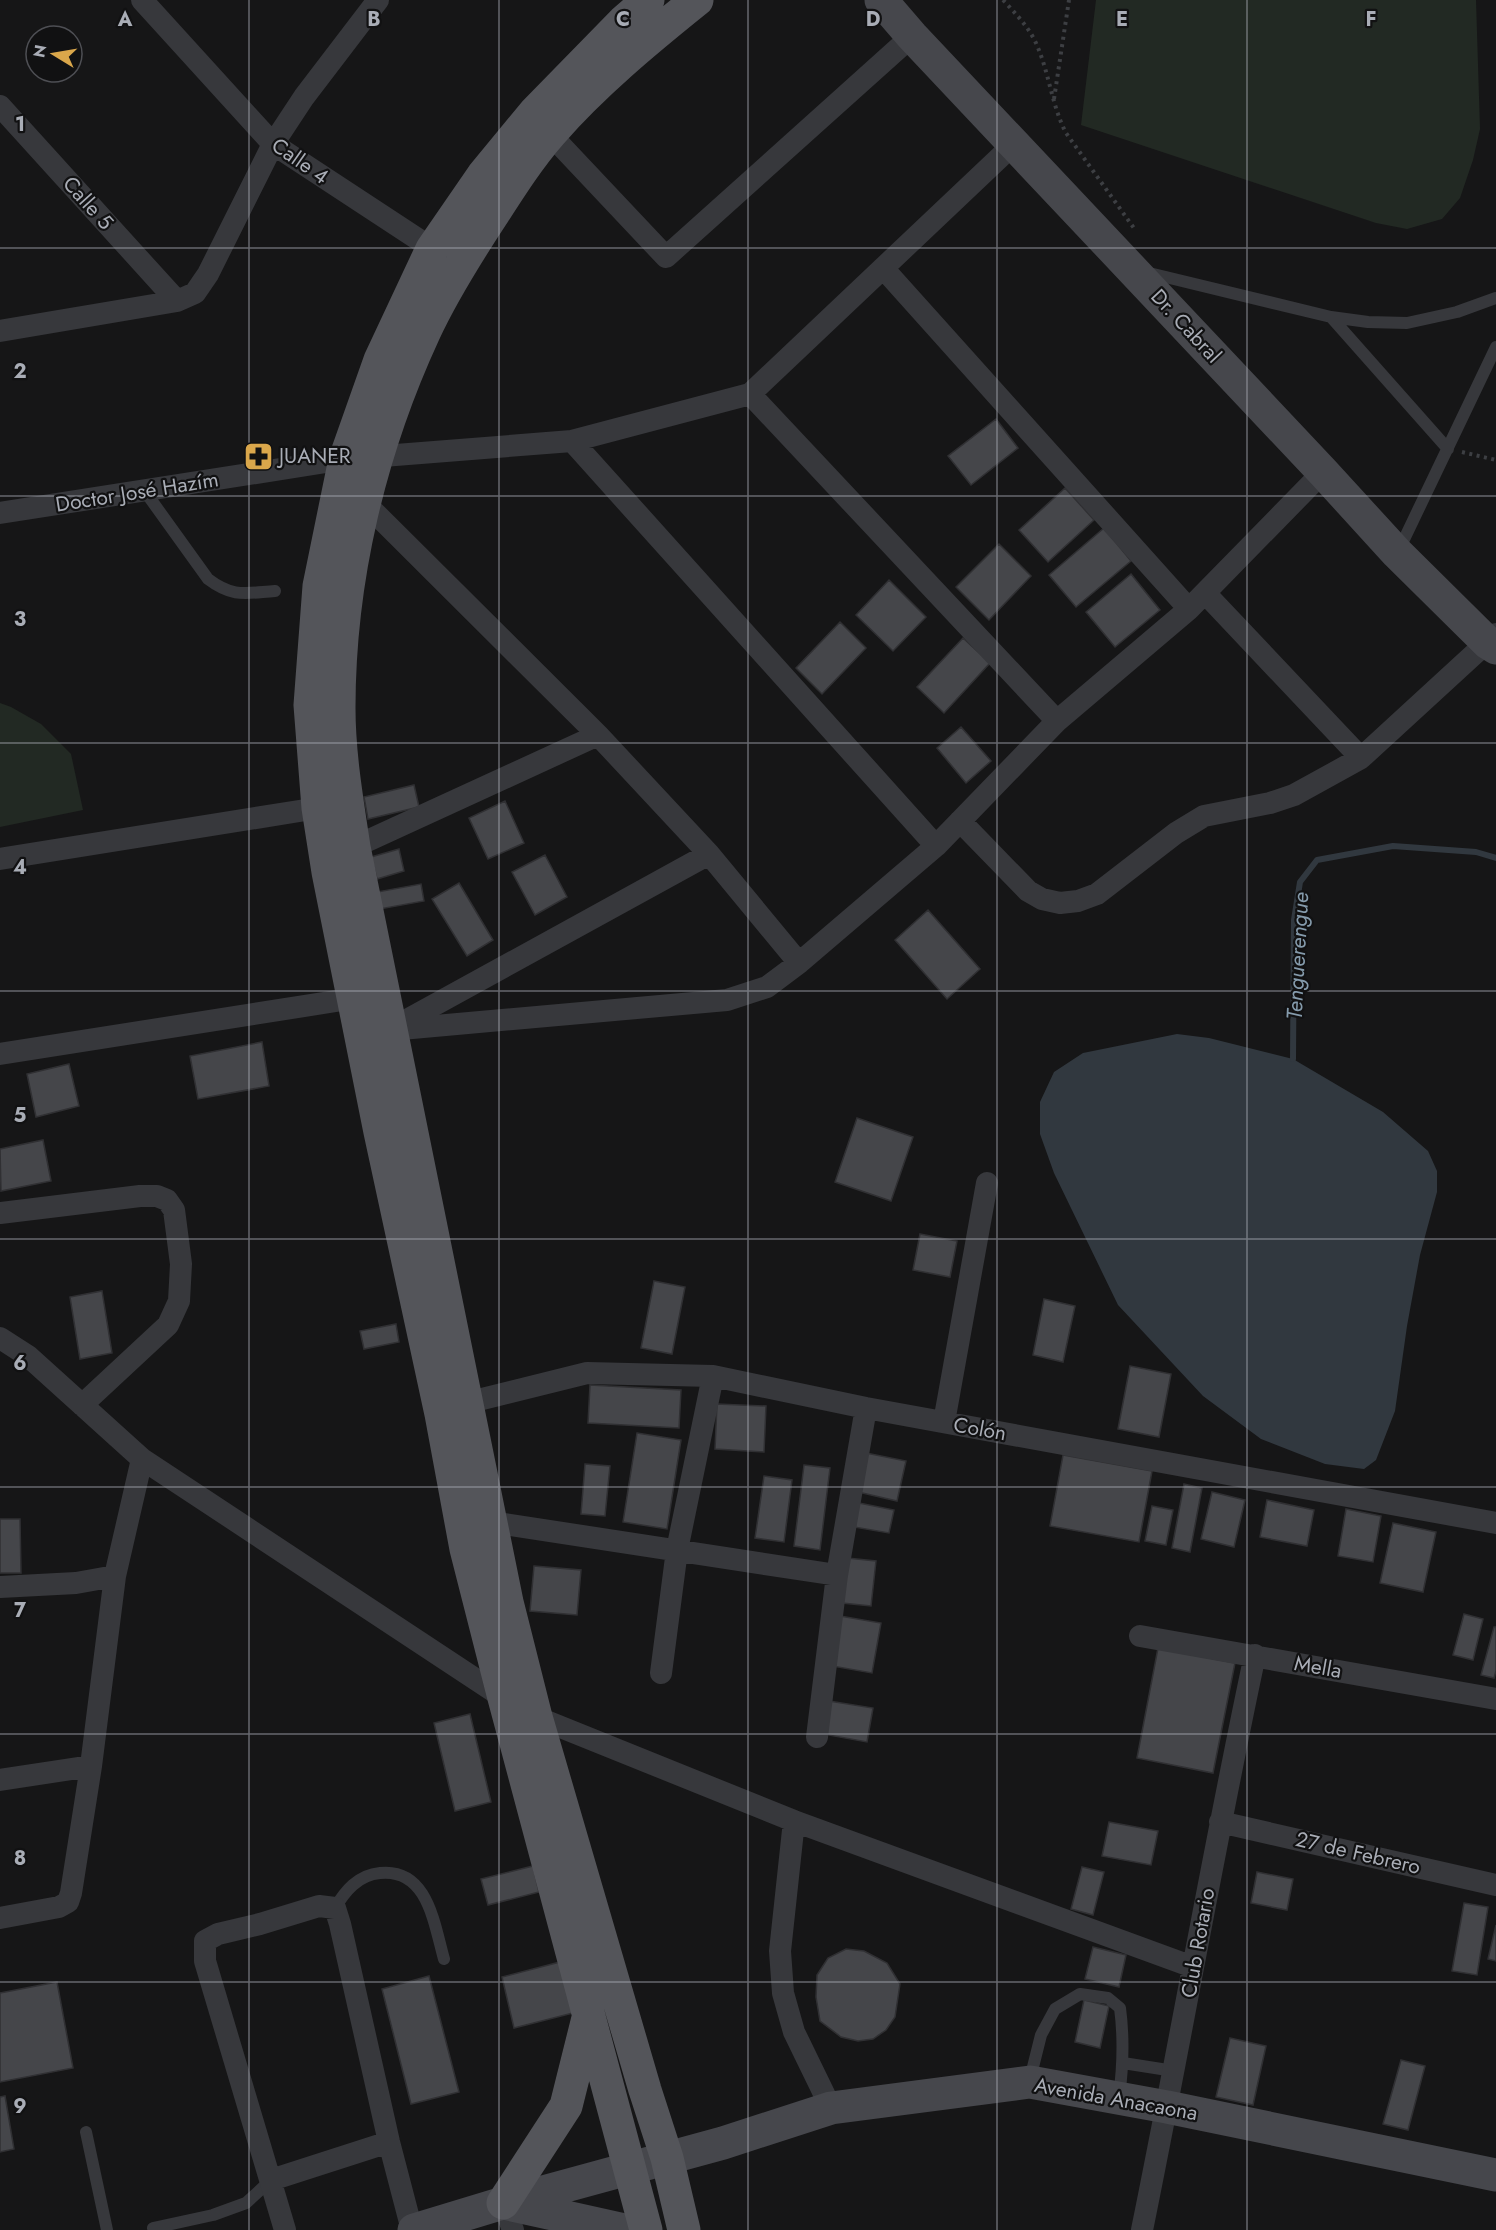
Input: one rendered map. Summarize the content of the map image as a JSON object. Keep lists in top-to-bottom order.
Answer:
{
  "streets": {
    "main road": ["Dr. Cabral", "Avenida Anacaona"],
    "street": [
      "Calle 4",
      "Calle 5",
      "Doctor José Hazím",
      "Colón",
      "Mella",
      "27 de Febrero",
      "Club Rotario"
    ]
  },
  "crossings": [
    ["Mella", "Club Rotario"],
    ["27 de Febrero", "Club Rotario"],
    ["Club Rotario", "Avenida Anacaona"]
  ],
  "water": ["Tenguerengue"],
  "places": {
    "pharmacy": ["JUANER"]
  },
  "north": "left",
  "grid": {
    "columns": [
      "A",
      "B",
      "C",
      "D",
      "E",
      "F"
    ],
    "rows": [
      "1",
      "2",
      "3",
      "4",
      "5",
      "6",
      "7",
      "8",
      "9"
    ]
  }
}
